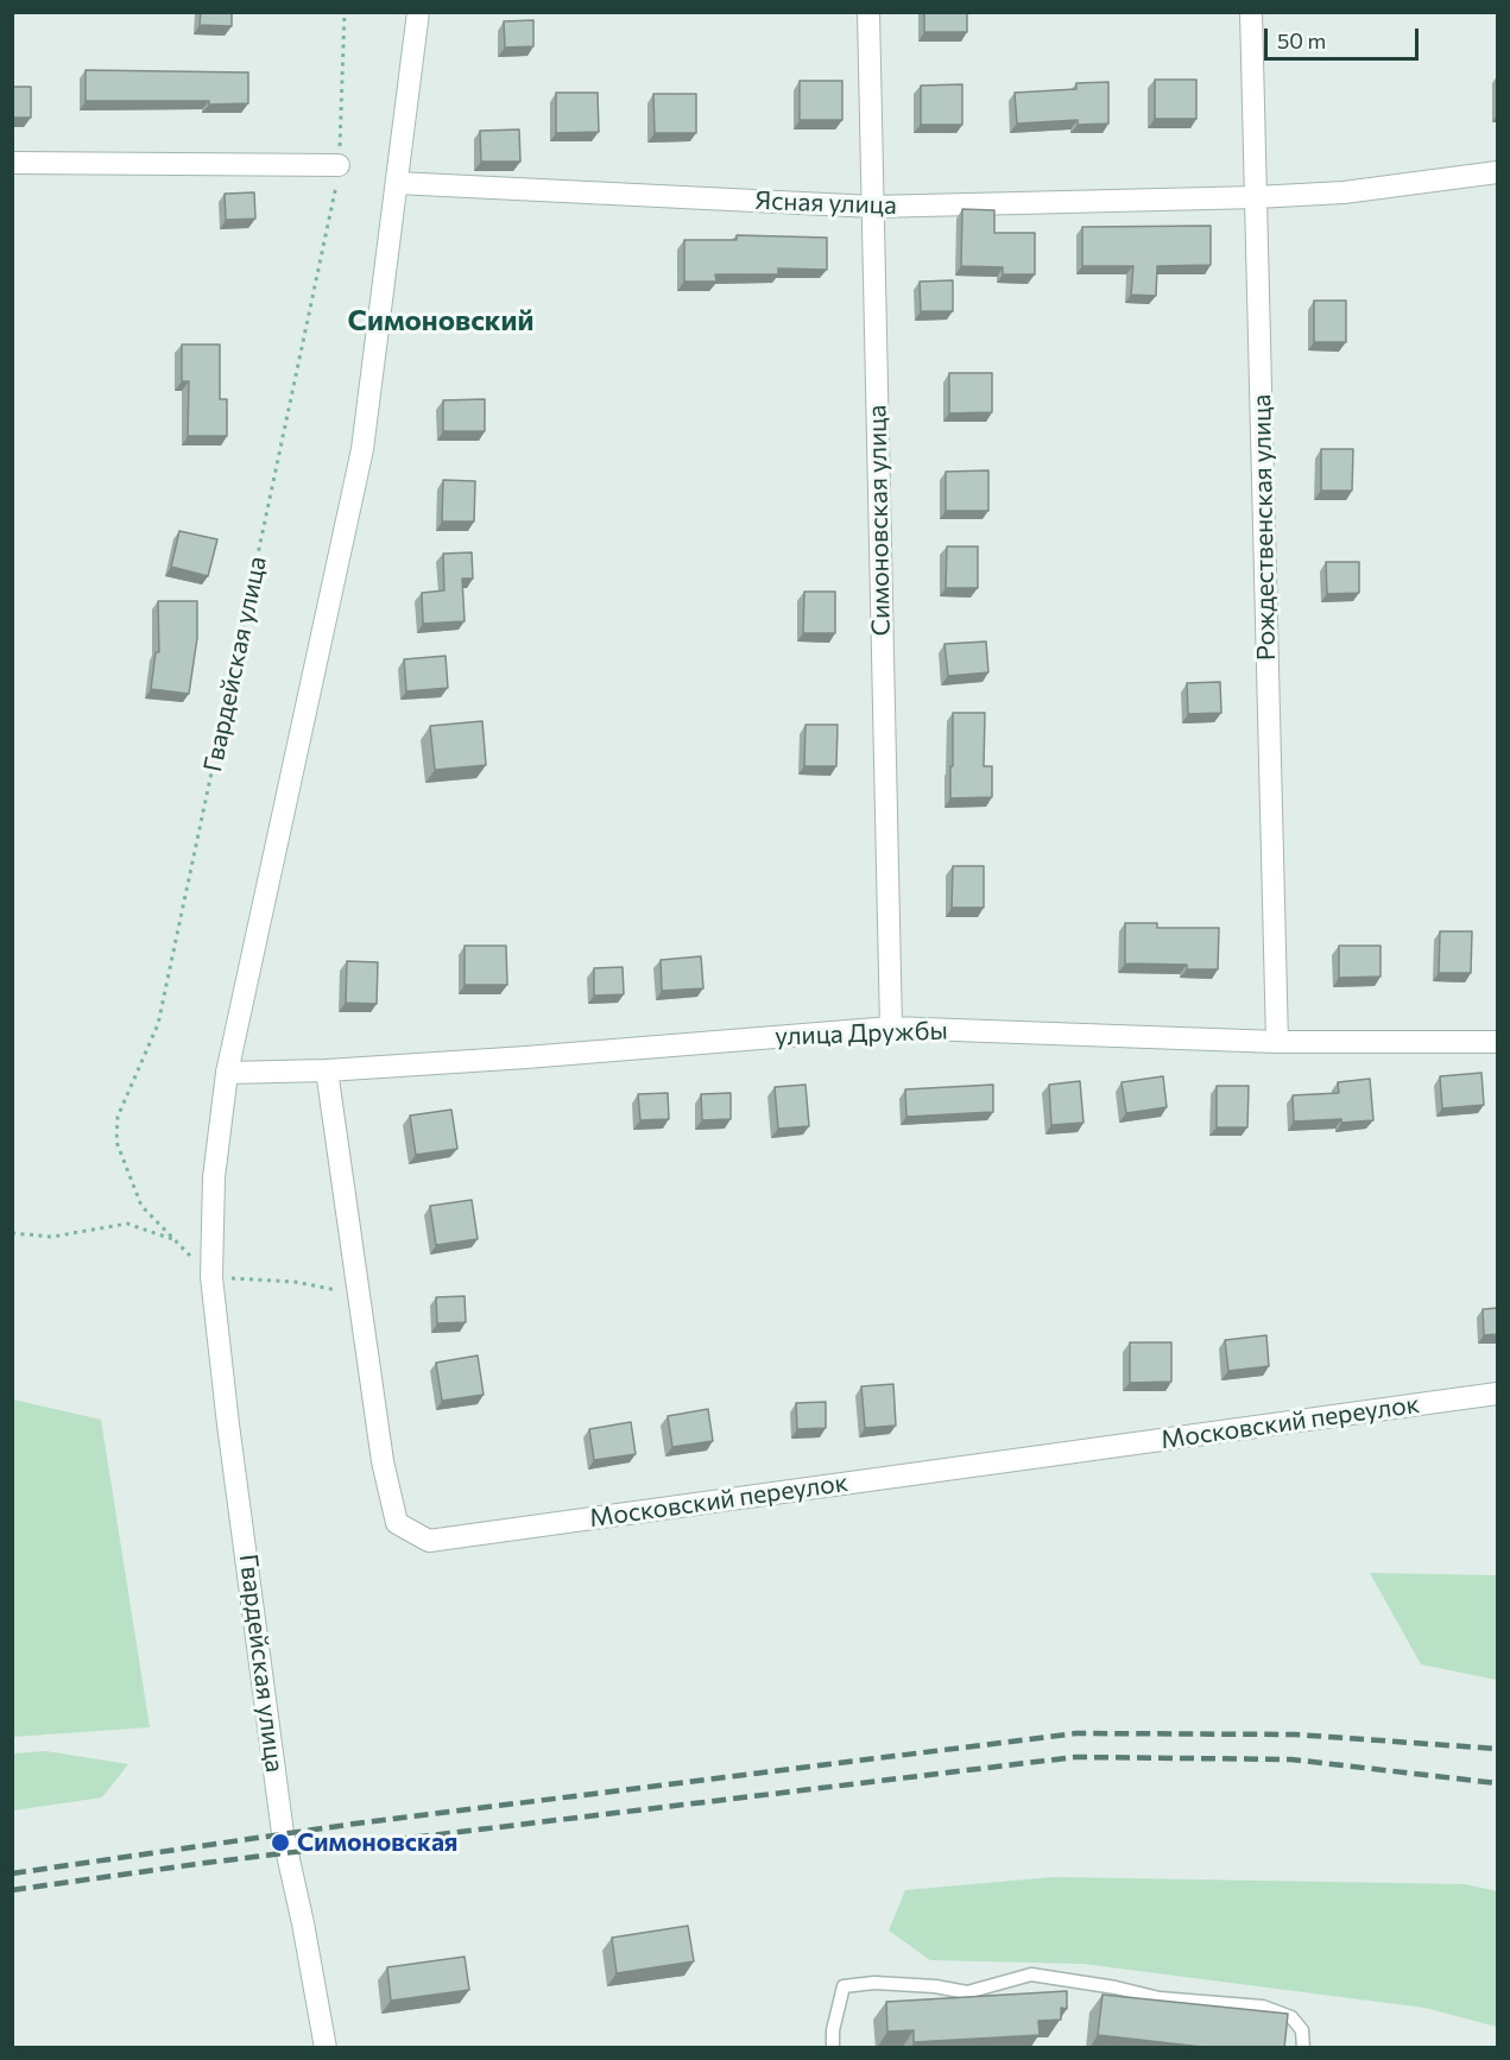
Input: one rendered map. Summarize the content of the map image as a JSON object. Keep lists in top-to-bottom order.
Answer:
{
  "streets": {
    "street": [
      "Ясная улица",
      "Симоновская улица",
      "Рождественская улица",
      "Гвардейская улица",
      "улица Дружбы",
      "Московский переулок"
    ]
  },
  "crossings": [
    ["Ясная улица", "Симоновская улица"],
    ["Ясная улица", "Рождественская улица"],
    ["Ясная улица", "Гвардейская улица"],
    ["Симоновская улица", "улица Дружбы"],
    ["Рождественская улица", "улица Дружбы"],
    ["Гвардейская улица", "улица Дружбы"],
    ["улица Дружбы", "Московский переулок"]
  ],
  "districts": ["Симоновский"],
  "places": ["Симоновская"],
  "scale_bar": "50 m"
}
